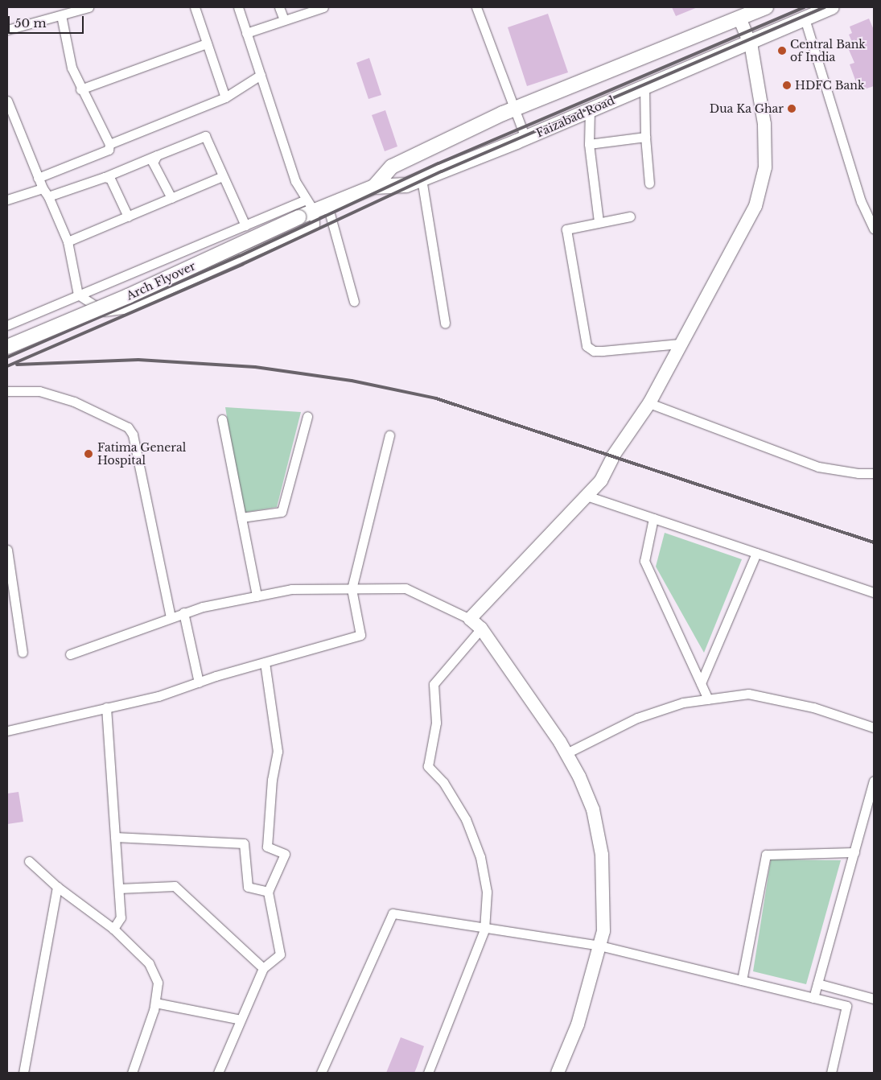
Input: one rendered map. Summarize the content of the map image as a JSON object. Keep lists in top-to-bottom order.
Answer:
{
  "streets": {
    "main road": ["Faizabad Road", "Arch Flyover"]
  },
  "crossings": [
    ["Faizabad Road", "Arch Flyover"]
  ],
  "places": [
    "Central Bank of India",
    "HDFC Bank",
    "Dua Ka Ghar",
    "Fatima General Hospital"
  ],
  "scale_bar": "50 m"
}
